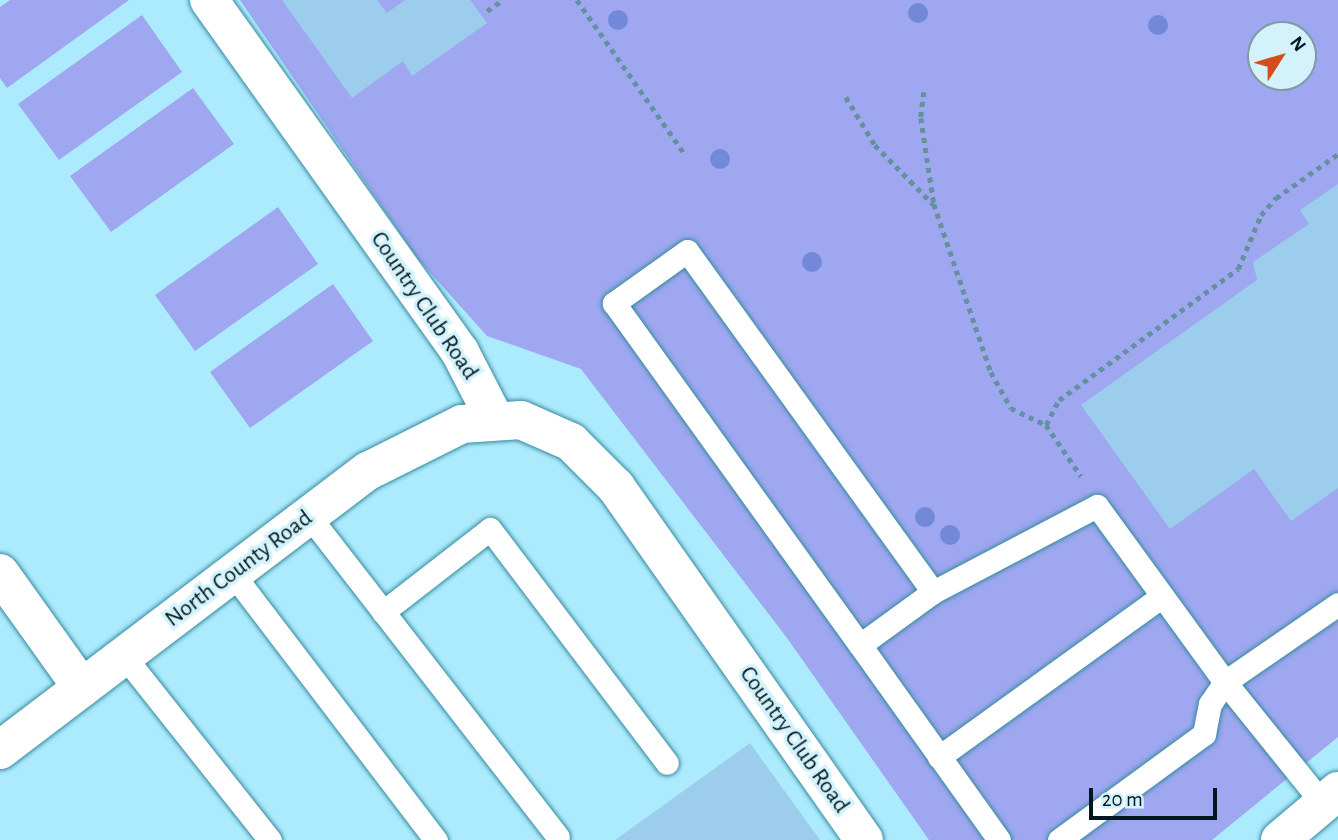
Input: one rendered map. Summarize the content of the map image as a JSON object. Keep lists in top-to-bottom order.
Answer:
{
  "streets": {
    "street": ["Country Club Road", "North County Road"]
  },
  "crossings": [
    ["Country Club Road", "North County Road"]
  ],
  "scale_bar": "20 m",
  "north": "top right"
}
